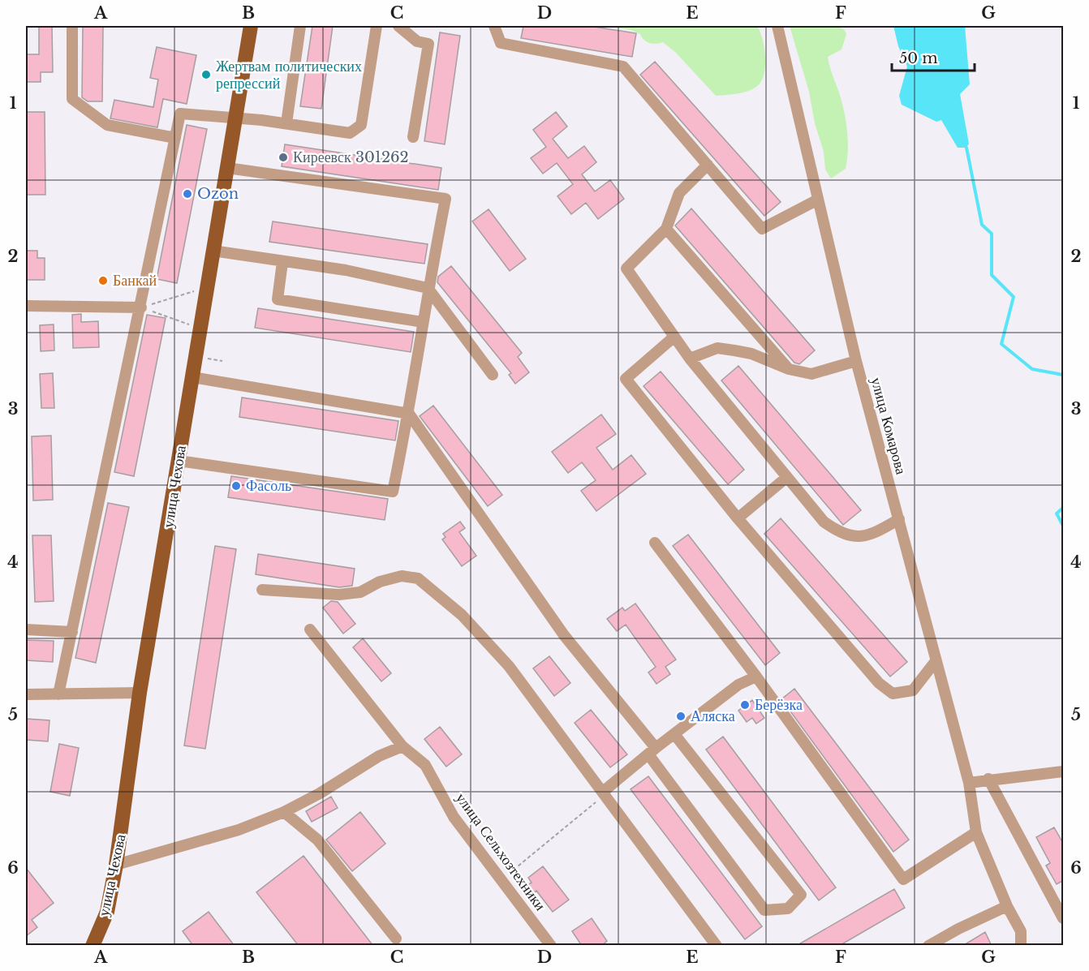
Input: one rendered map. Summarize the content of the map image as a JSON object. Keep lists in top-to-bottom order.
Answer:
{
  "streets": {
    "main road": ["улица Чехова"],
    "street": ["улица Комарова", "улица Сельхозтехники"]
  },
  "places": [
    "Жертвам политических репрессий",
    "Киреевск 301262",
    "Ozon",
    "Банкай",
    "Фасоль",
    "Берёзка",
    "Аляска"
  ],
  "scale_bar": "50 m",
  "grid": {
    "columns": [
      "A",
      "B",
      "C",
      "D",
      "E",
      "F",
      "G"
    ],
    "rows": [
      "1",
      "2",
      "3",
      "4",
      "5",
      "6"
    ]
  }
}
